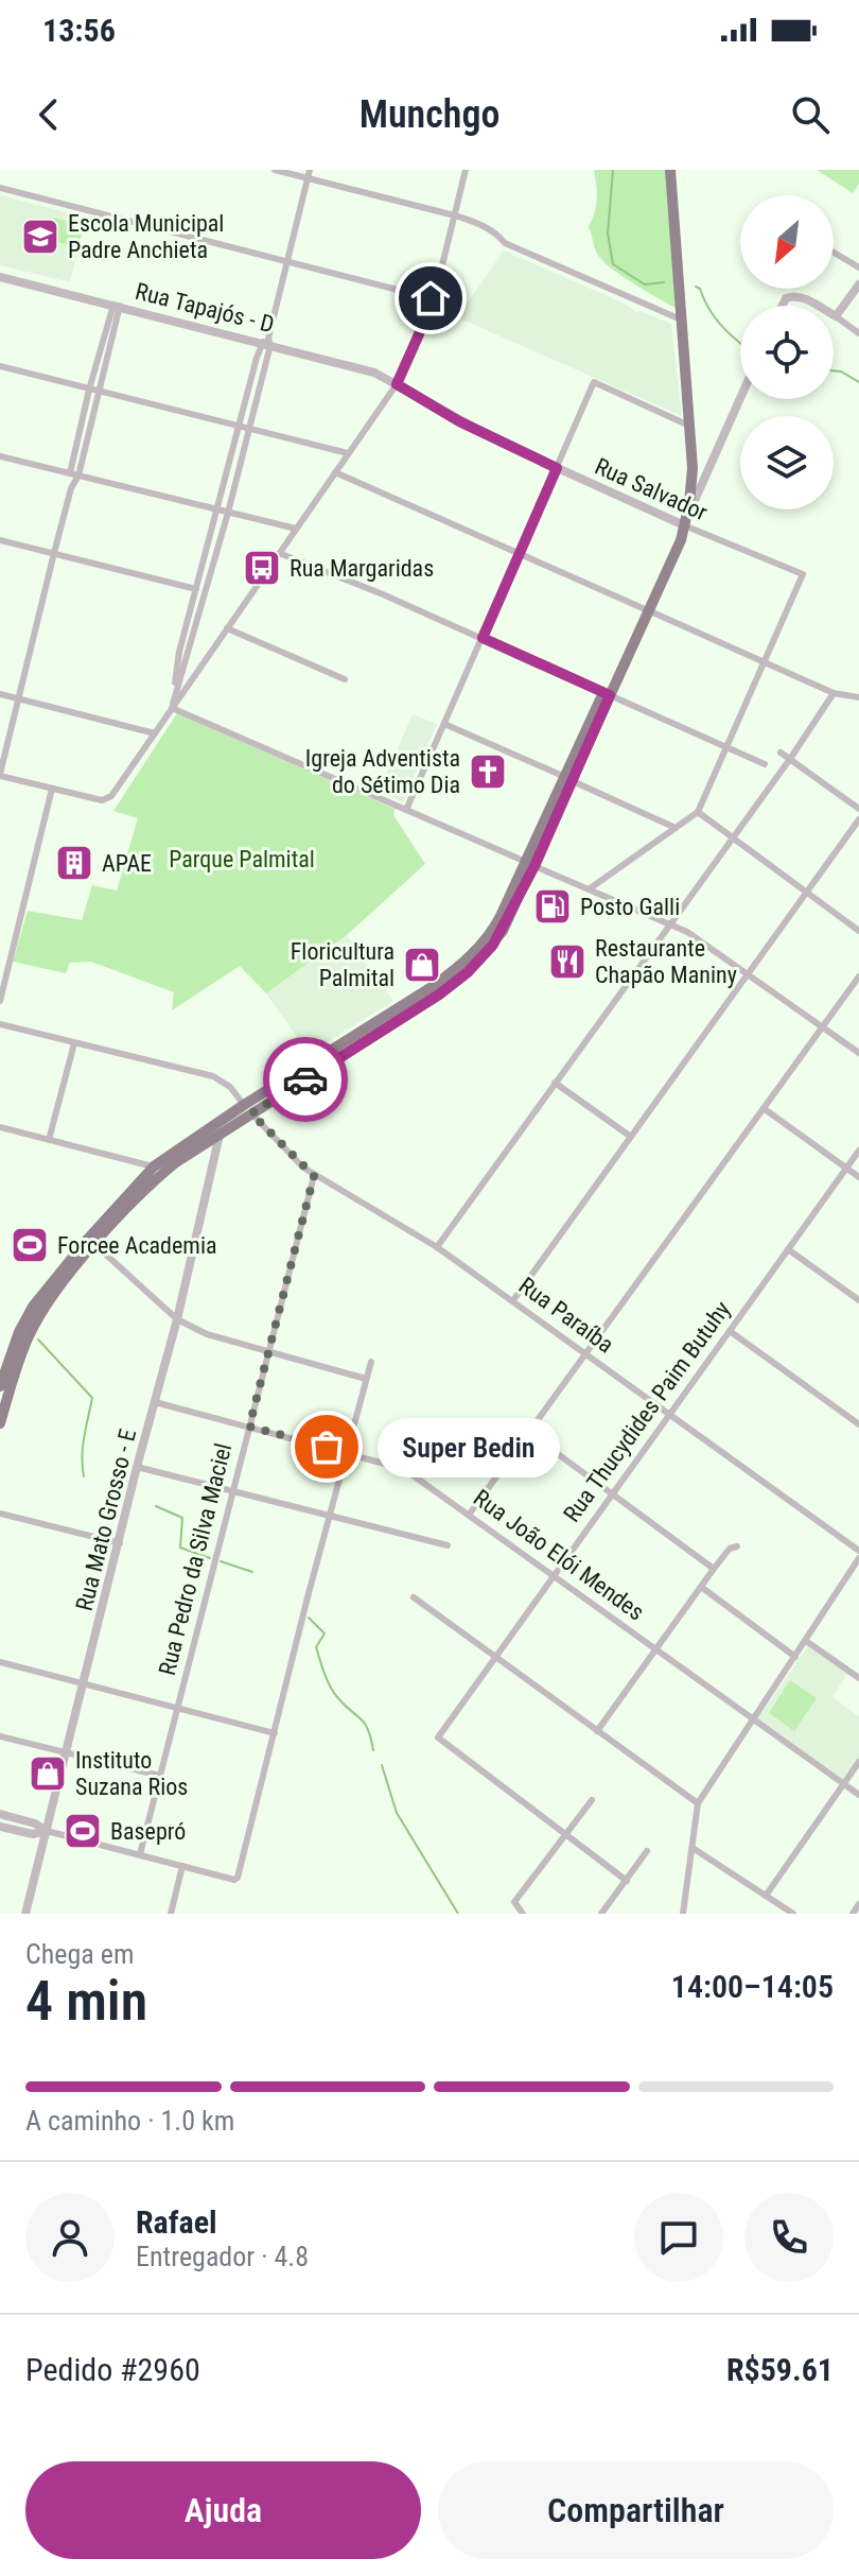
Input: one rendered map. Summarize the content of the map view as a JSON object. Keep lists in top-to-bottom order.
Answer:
{
  "streets": {
    "street": [
      "Rua Tapajós - D",
      "Rua Salvador",
      "Rua Paraíba",
      "Rua Thucydides Paim Butuhy",
      "Rua Mato Grosso - E",
      "Rua João Elói Mendes",
      "Rua Pedro da Silva Maciel"
    ]
  },
  "crossings": [
    ["Rua Tapajós - D", "Rua Salvador"],
    ["Rua Paraíba", "Rua Thucydides Paim Butuhy"],
    ["Rua Paraíba", "Rua Pedro da Silva Maciel"],
    ["Rua Thucydides Paim Butuhy", "Rua João Elói Mendes"],
    ["Rua Mato Grosso - E", "Rua João Elói Mendes"],
    ["Rua João Elói Mendes", "Rua Pedro da Silva Maciel"]
  ],
  "parks": ["Parque Palmital"],
  "places": {
    "school or university": ["Escola Municipal Padre Anchieta"],
    "bus stop": ["Rua Margaridas"],
    "church": ["Igreja Adventista do Sétimo Dia"],
    "building": ["APAE"],
    "fuel station": ["Posto Galli"],
    "restaurant": ["Restaurante Chapão Maniny"],
    "shop": ["Floricultura Palmital", "Instituto Suzana Rios"],
    "sports": ["Forcee Academia", "Basepró"],
    "other": ["Super Bedin"]
  },
  "north": "bottom left",
  "page": {
    "status": "13:56",
    "header": "Munchgo",
    "bubble": "Super Bedin",
    "heading": ["4 min", "Chega em", "14:00–14:05"],
    "panel": [
      "Rafael",
      "Entregador · 4.8",
      "Pedido #2960",
      "R$59.61"
    ],
    "bar": "A caminho · 1.0 km",
    "buttons": ["Ajuda", "Compartilhar"]
  }
}
